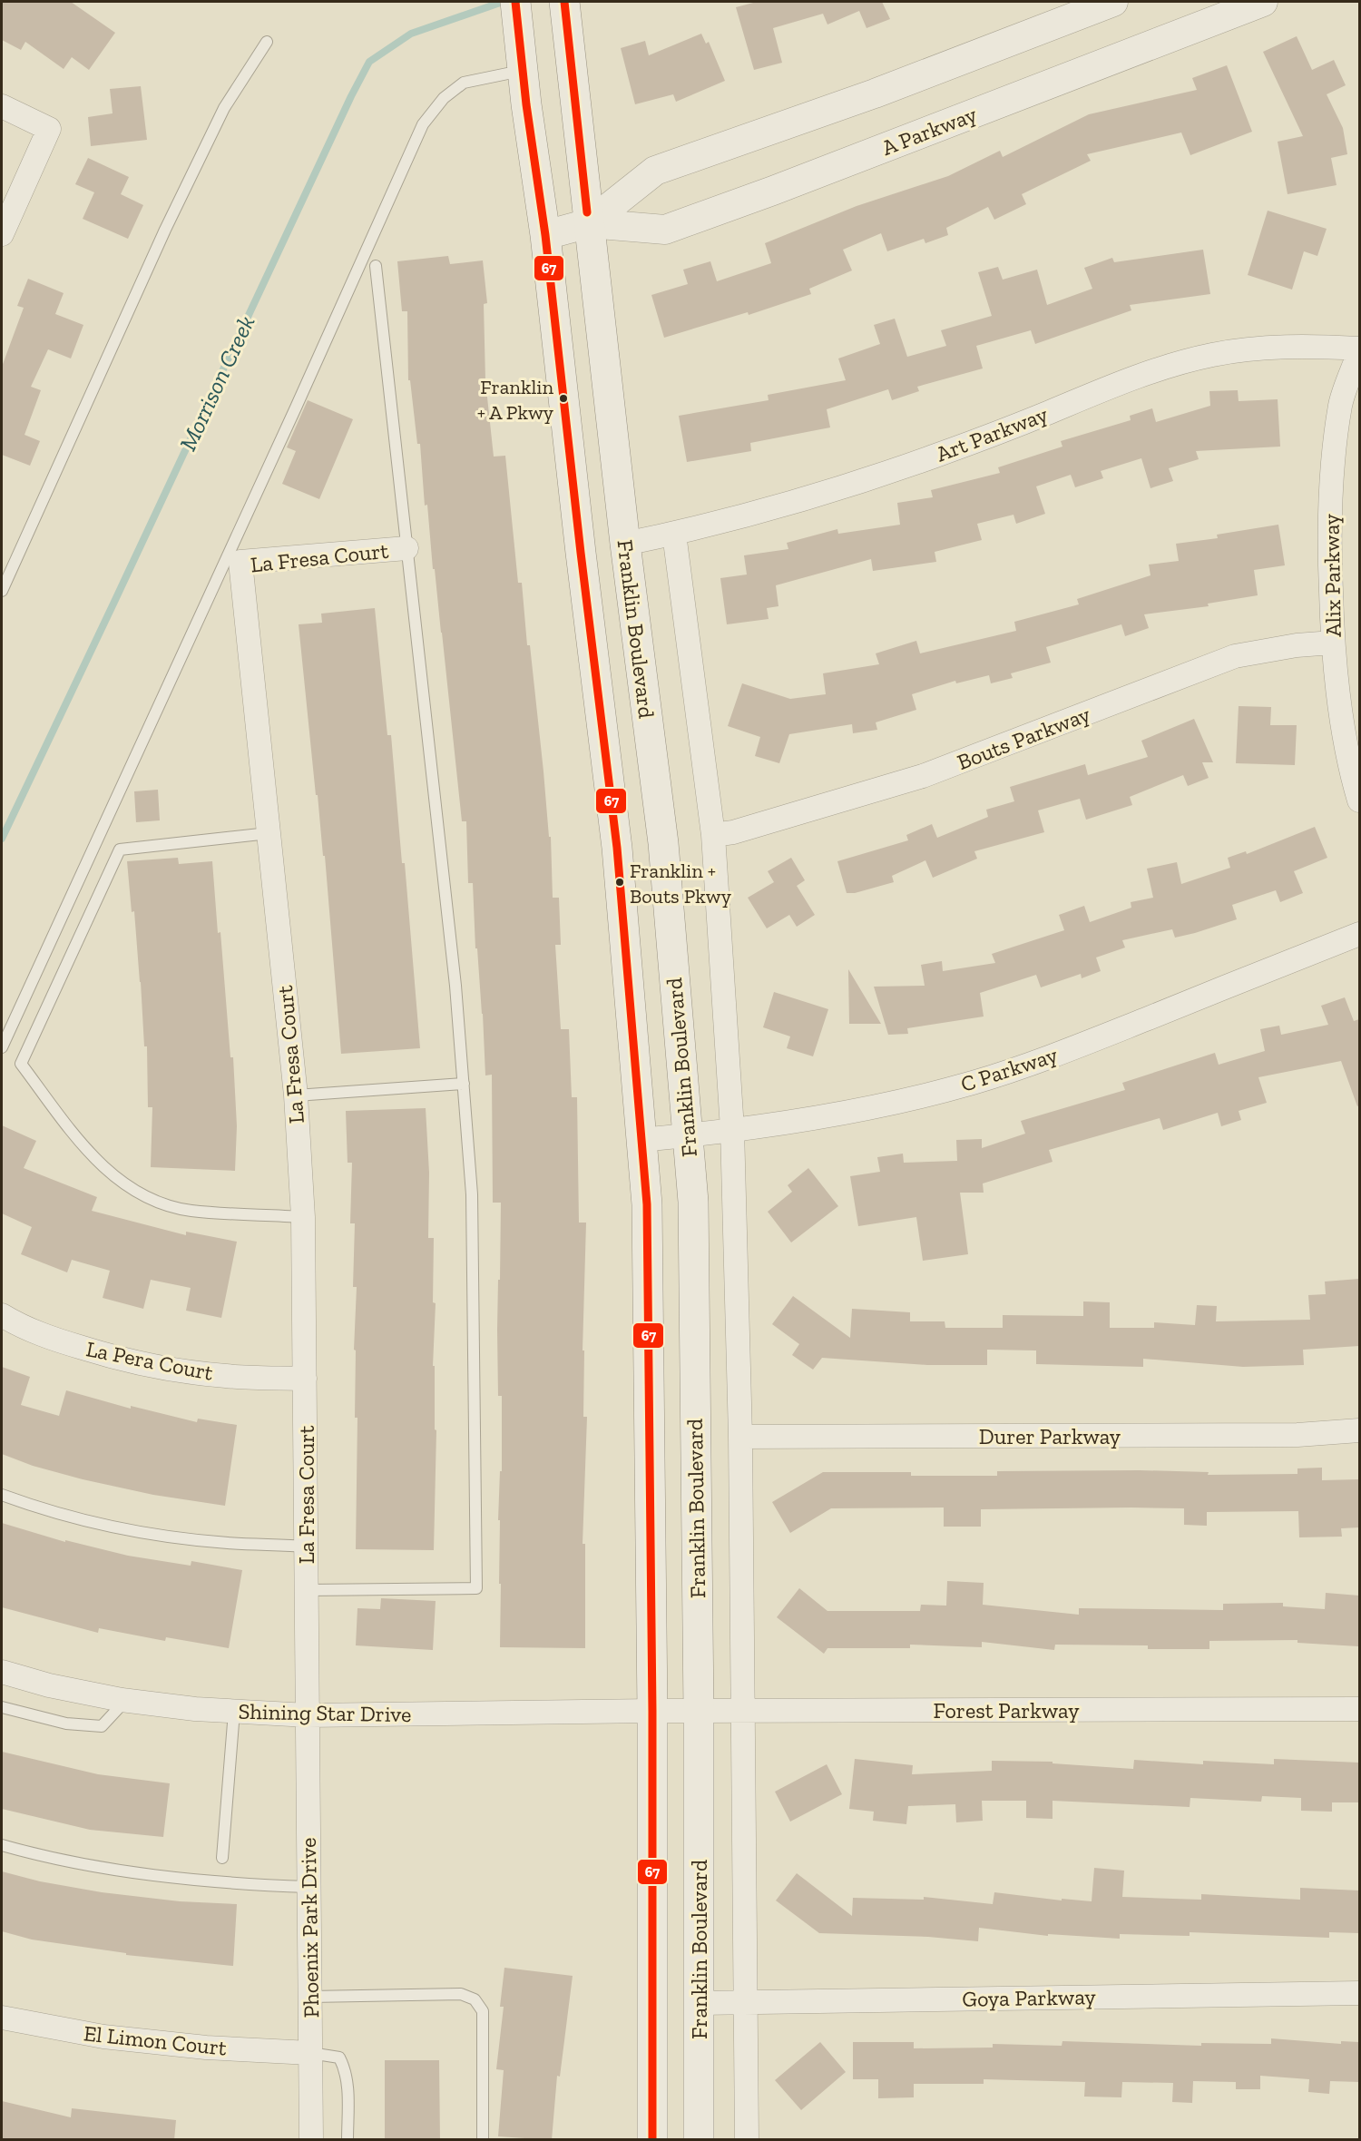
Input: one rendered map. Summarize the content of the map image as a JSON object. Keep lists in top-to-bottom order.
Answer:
{
  "streets": {
    "main road": ["Franklin Boulevard"],
    "street": [
      "A Parkway",
      "Art Parkway",
      "La Fresa Court",
      "Alix Parkway",
      "Bouts Parkway",
      "C Parkway",
      "La Pera Court",
      "Durer Parkway",
      "Forest Parkway",
      "Shining Star Drive",
      "Phoenix Park Drive",
      "Goya Parkway",
      "El Limon Court"
    ]
  },
  "crossings": [
    ["A Parkway", "Franklin Boulevard"],
    ["Art Parkway", "Alix Parkway"],
    ["Art Parkway", "Franklin Boulevard"],
    ["La Fresa Court", "La Pera Court"],
    ["La Fresa Court", "Shining Star Drive"],
    ["La Fresa Court", "Phoenix Park Drive"],
    ["Alix Parkway", "Bouts Parkway"],
    ["Franklin Boulevard", "C Parkway"],
    ["Franklin Boulevard", "Forest Parkway"],
    ["Franklin Boulevard", "Goya Parkway"],
    ["Forest Parkway", "Shining Star Drive"],
    ["Shining Star Drive", "Phoenix Park Drive"],
    ["Phoenix Park Drive", "El Limon Court"]
  ],
  "water": ["Morrison Creek"],
  "places": ["Franklin + A Pkwy", "Franklin + Bouts Pkwy"],
  "lines": ["transit line 67"]
}
